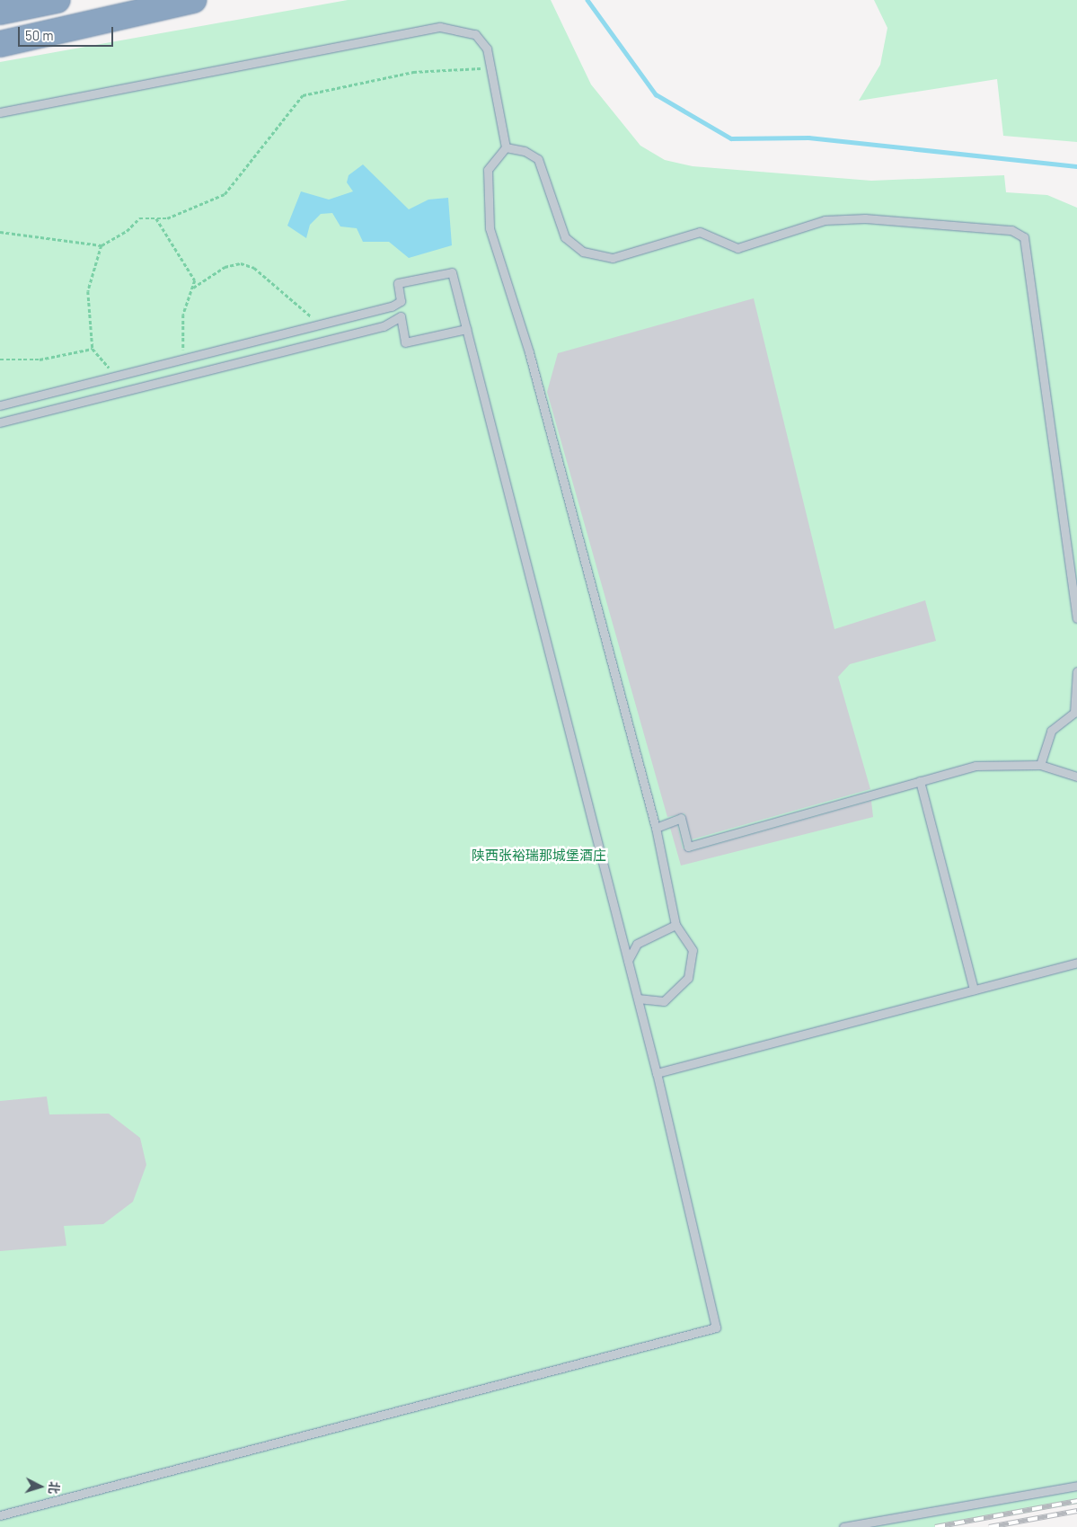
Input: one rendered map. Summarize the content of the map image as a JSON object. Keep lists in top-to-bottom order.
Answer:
{
  "parks": ["陕西张裕瑞那城堡酒庄"],
  "scale_bar": "50 m",
  "north": "right"
}
